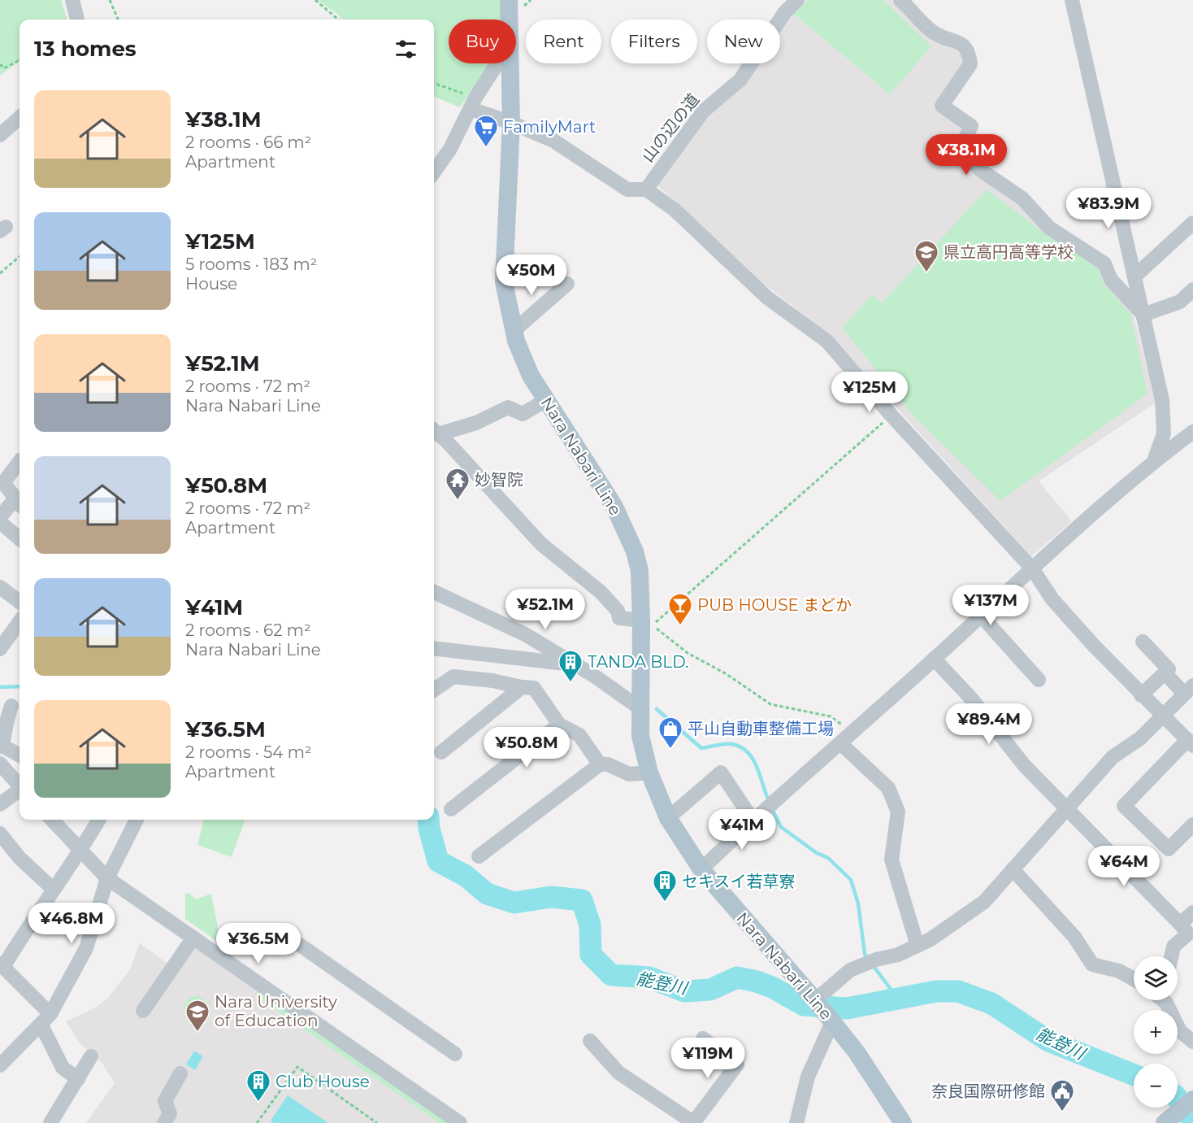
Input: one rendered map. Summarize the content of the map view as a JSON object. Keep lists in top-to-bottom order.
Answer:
{
  "streets": {
    "main road": ["Nara Nabari Line"],
    "street": ["山の辺の道"]
  },
  "water": ["能登川"],
  "places": {
    "supermarket": ["FamilyMart"],
    "school or university": ["県立高円高等学校", "Nara University of Education"],
    "temple": ["妙智院"],
    "bar": ["PUB HOUSE まどか"],
    "building": ["TANDA BLD.", "セキスイ若草寮", "Club House"],
    "shop": ["平山自動車整備工場"],
    "public building": ["奈良国際研修館"]
  },
  "page": {
    "chip": [
      "Buy",
      "Rent",
      "Filters",
      "New"
    ],
    "heading": "13 homes",
    "list": [
      {
        "name": "¥38.1M",
        "note": "2 rooms · 66 m² · Apartment"
      },
      {
        "name": "¥125M",
        "note": "5 rooms · 183 m² · House"
      },
      {
        "name": "¥52.1M",
        "note": "2 rooms · 72 m² · Nara Nabari Line"
      },
      {
        "name": "¥50.8M",
        "note": "2 rooms · 72 m² · Apartment"
      },
      {
        "name": "¥41M",
        "note": "2 rooms · 62 m² · Nara Nabari Line"
      },
      {
        "name": "¥36.5M",
        "note": "2 rooms · 54 m² · Apartment"
      }
    ],
    "price": [
      "¥38.1M",
      "¥83.9M",
      "¥50M",
      "¥125M",
      "¥137M",
      "¥52.1M",
      "¥89.4M",
      "¥50.8M",
      "¥41M",
      "¥64M",
      "¥46.8M",
      "¥36.5M",
      "¥119M"
    ],
    "map_buttons": ["+", "−"]
  }
}
